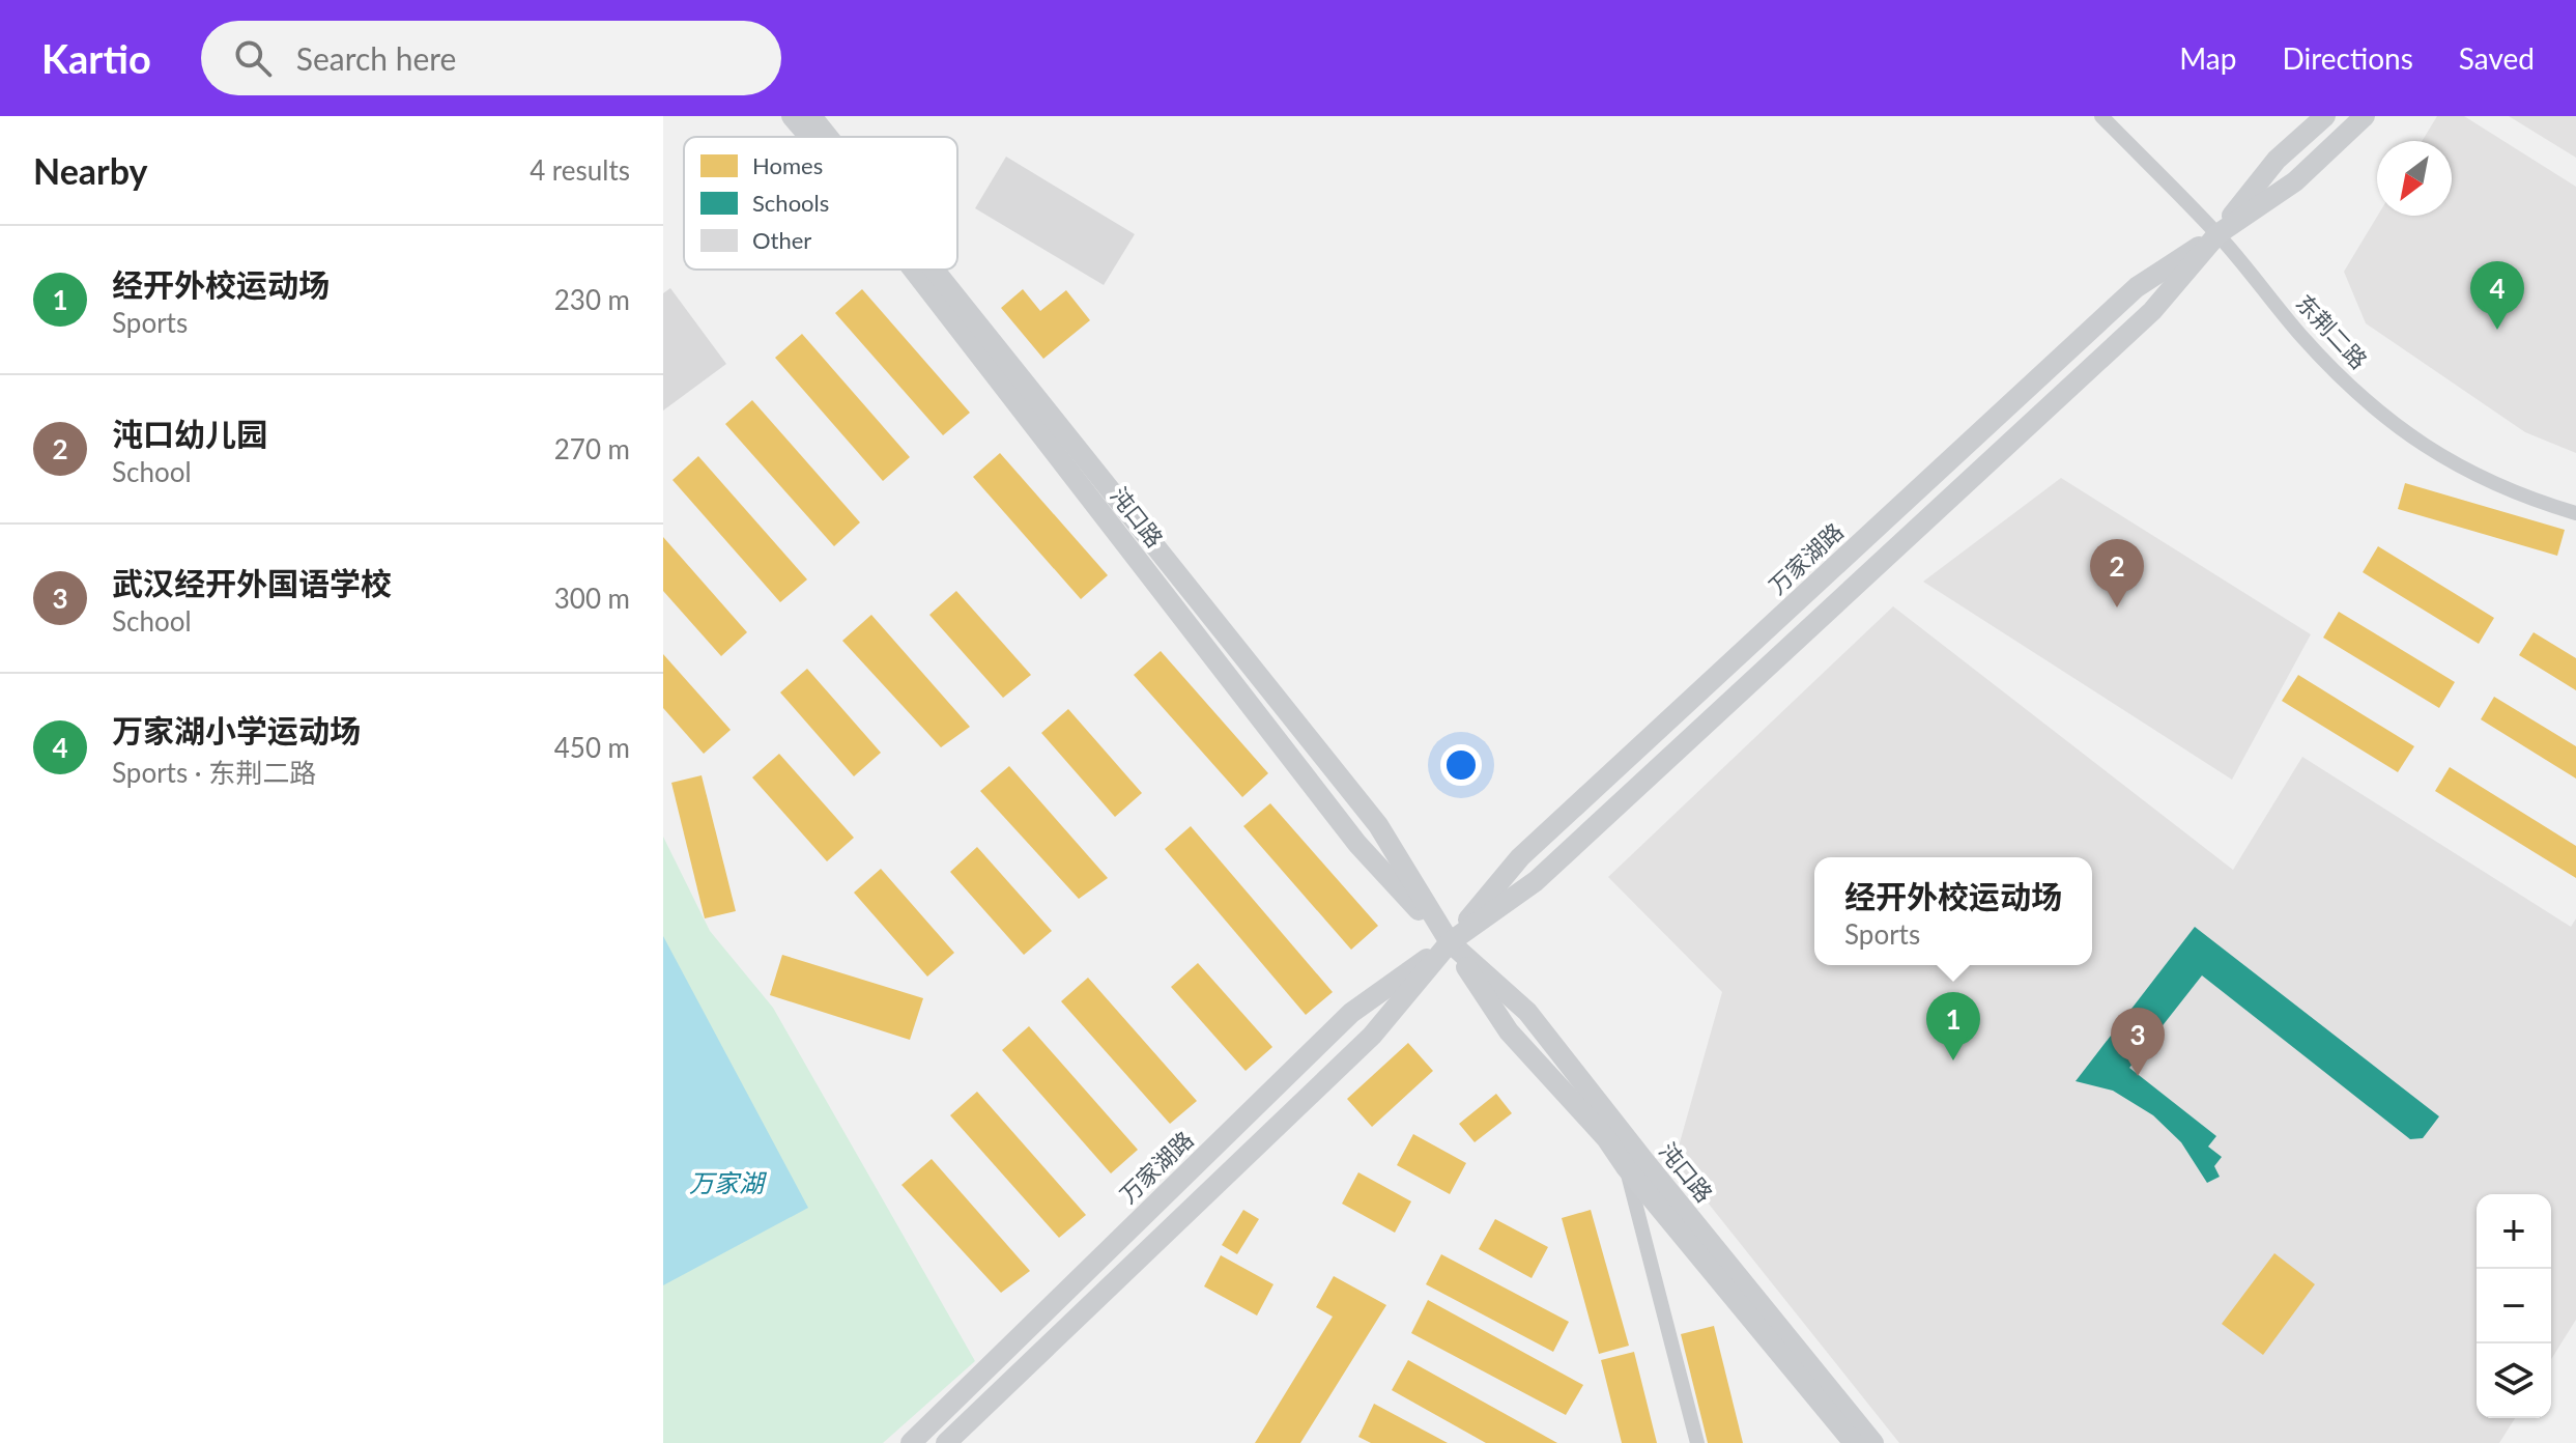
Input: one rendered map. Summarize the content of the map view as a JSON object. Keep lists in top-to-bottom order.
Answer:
{
  "streets": {
    "main road": ["沌口路", "万家湖路"],
    "street": ["东荆二路"]
  },
  "crossings": [
    ["东荆二路", "万家湖路"],
    ["沌口路", "万家湖路"]
  ],
  "water": ["万家湖"],
  "legend": ["Homes", "Schools", "Other"],
  "north": "bottom left",
  "page": {
    "header": "Kartio",
    "search": "Search here",
    "nav": ["Map", "Directions", "Saved"],
    "heading": ["Nearby", "4 results"],
    "list": [
      {
        "mark": "1",
        "name": "经开外校运动场",
        "note": "Sports",
        "value": "230 m"
      },
      {
        "mark": "2",
        "name": "沌口幼儿园",
        "note": "School",
        "value": "270 m"
      },
      {
        "mark": "3",
        "name": "武汉经开外国语学校",
        "note": "School",
        "value": "300 m"
      },
      {
        "mark": "4",
        "name": "万家湖小学运动场",
        "note": "Sports · 东荆二路",
        "value": "450 m"
      }
    ],
    "pins": [
      "4",
      "2",
      "1",
      "3"
    ],
    "popup": ["经开外校运动场", "Sports"],
    "map_buttons": ["+", "−"]
  }
}
